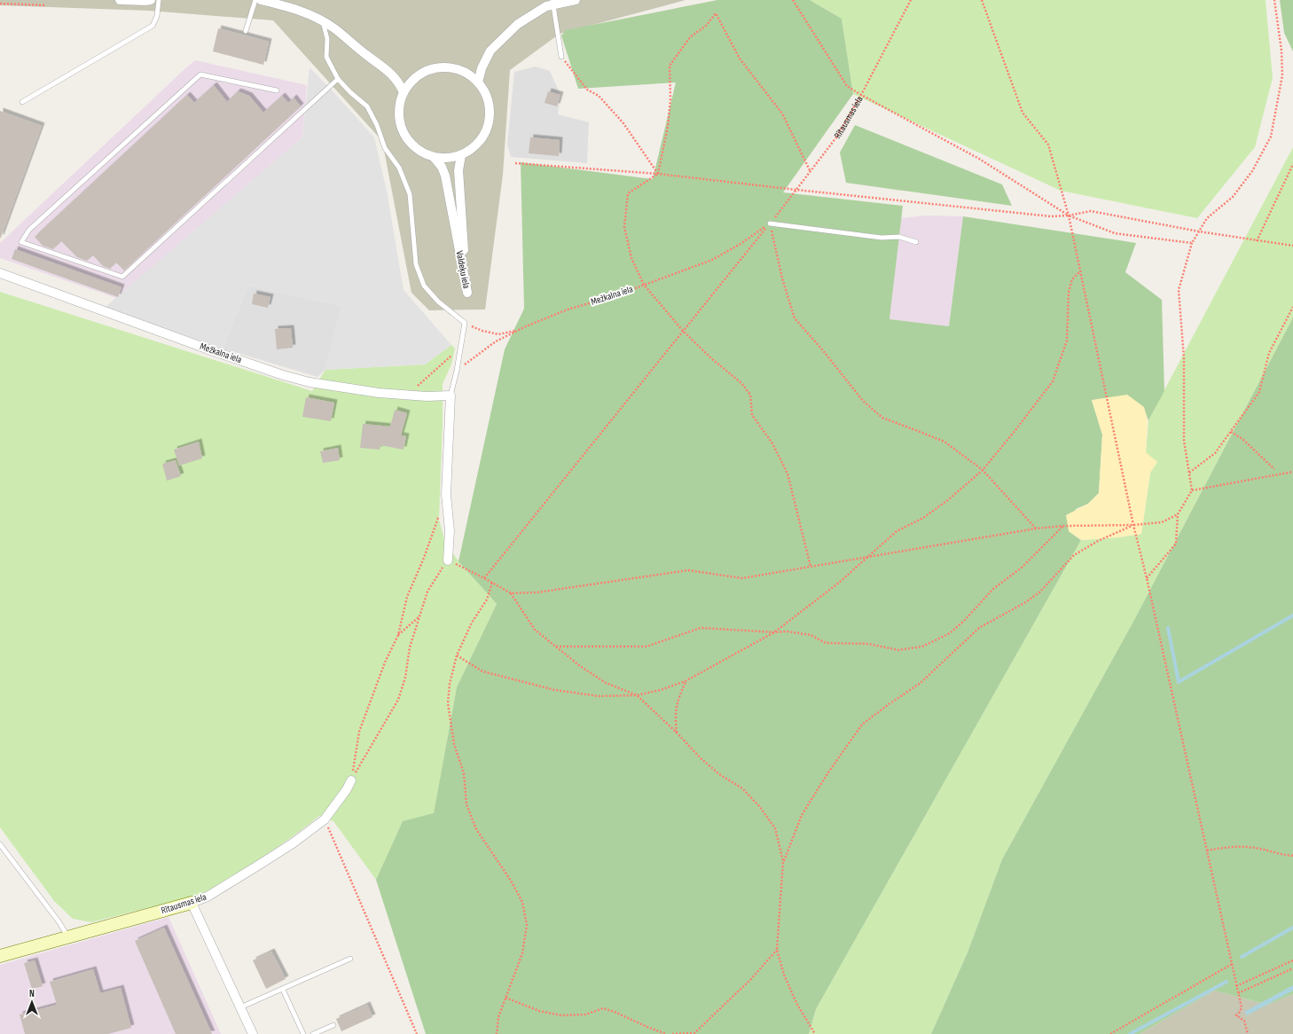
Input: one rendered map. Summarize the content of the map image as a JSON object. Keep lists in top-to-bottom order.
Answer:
{
  "streets": {
    "street": ["Rītausmas iela", "Valdeķu iela", "Mežkalna iela"]
  },
  "crossings": [
    ["Rītausmas iela", "Mežkalna iela"]
  ],
  "north": "top"
}
